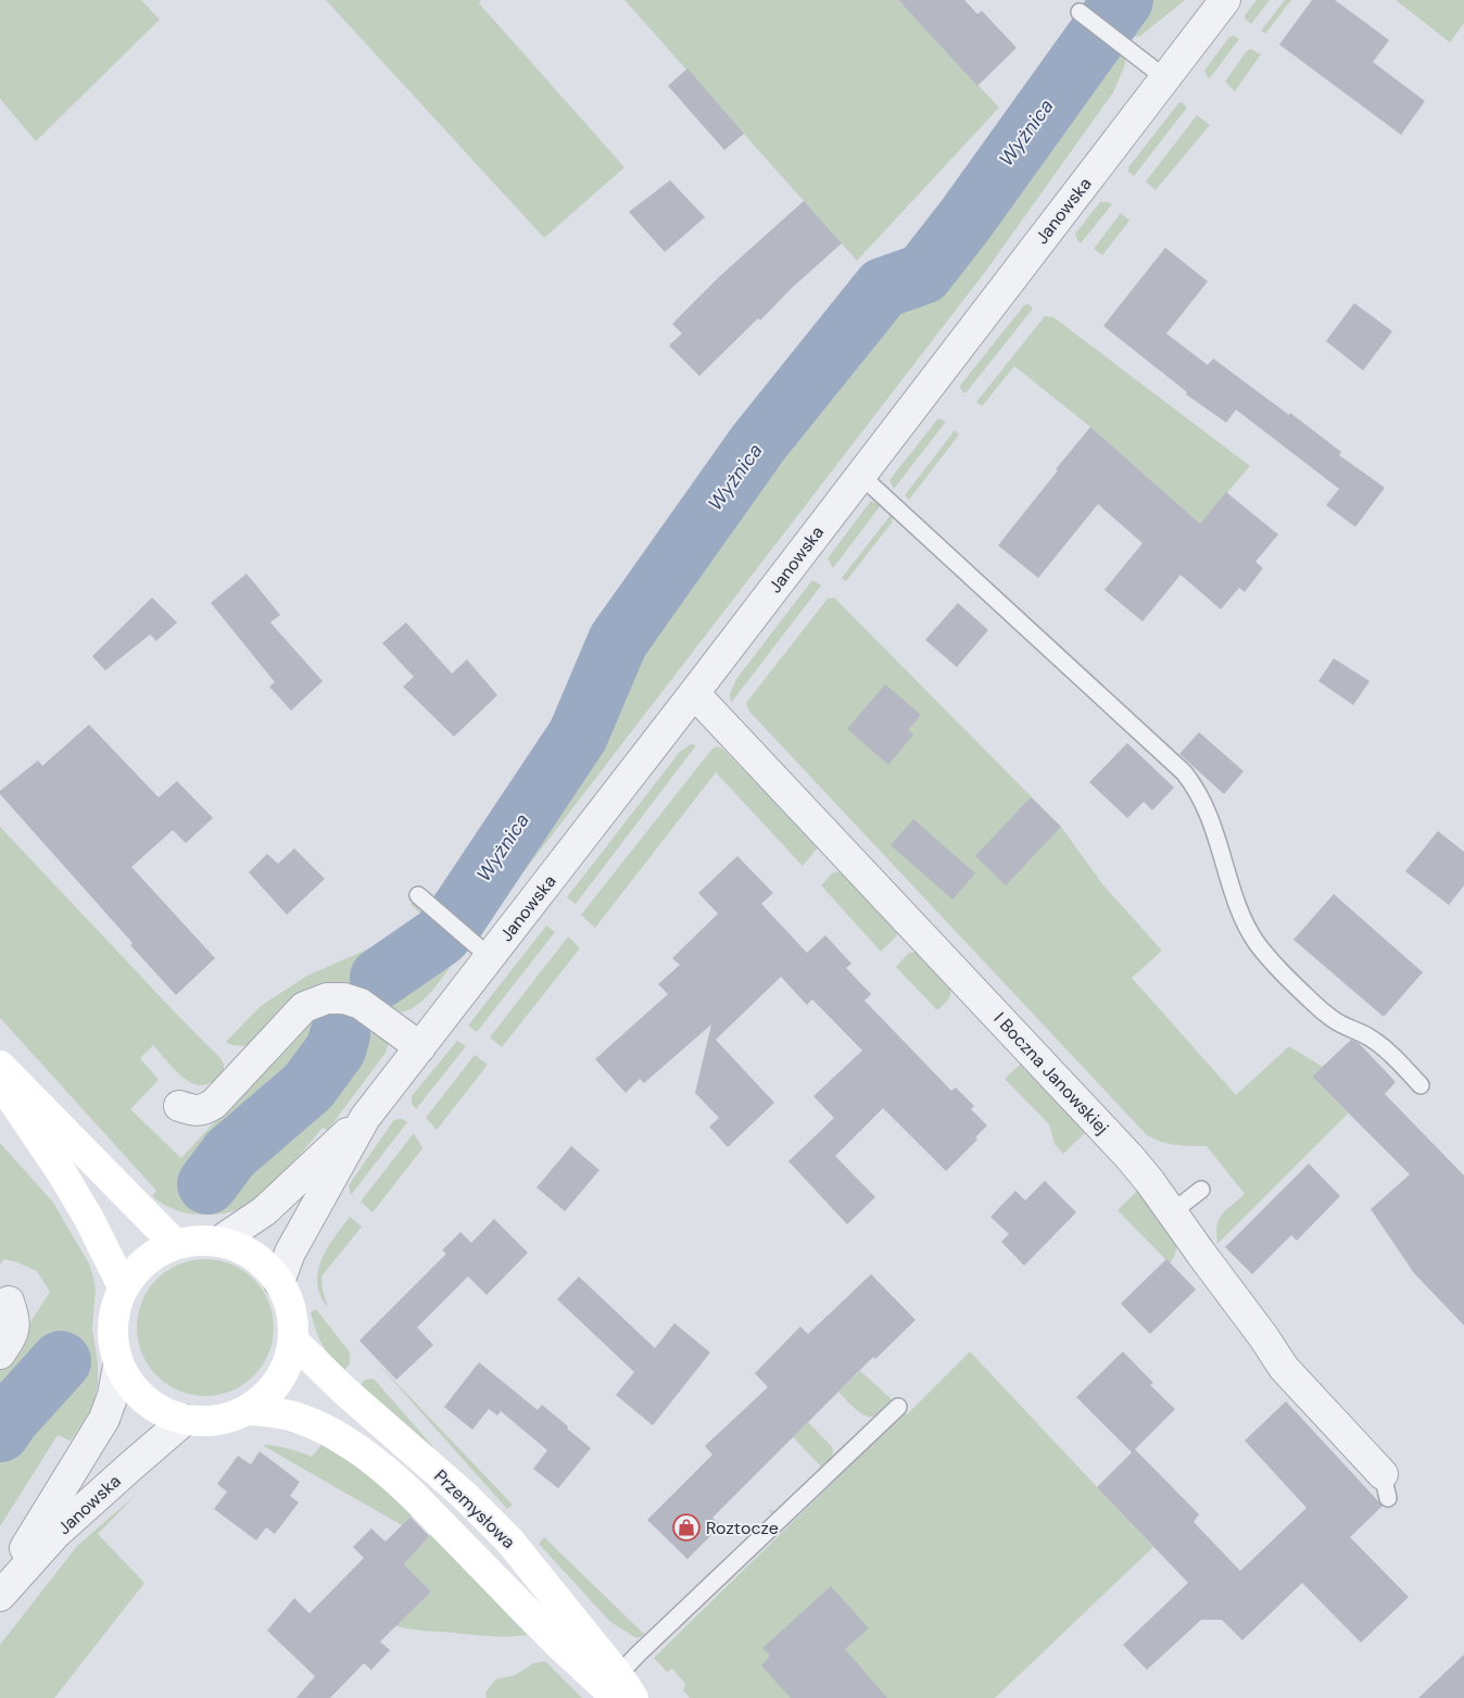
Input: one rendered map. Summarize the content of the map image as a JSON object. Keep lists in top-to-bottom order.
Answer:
{
  "streets": {
    "main road": ["Przemysłowa"],
    "street": ["Janowska", "I Boczna Janowskiej"]
  },
  "crossings": [
    ["Janowska", "I Boczna Janowskiej"],
    ["Janowska", "Przemysłowa"]
  ],
  "water": ["Wyżnica"],
  "places": {
    "shop": ["Roztocze"]
  }
}
